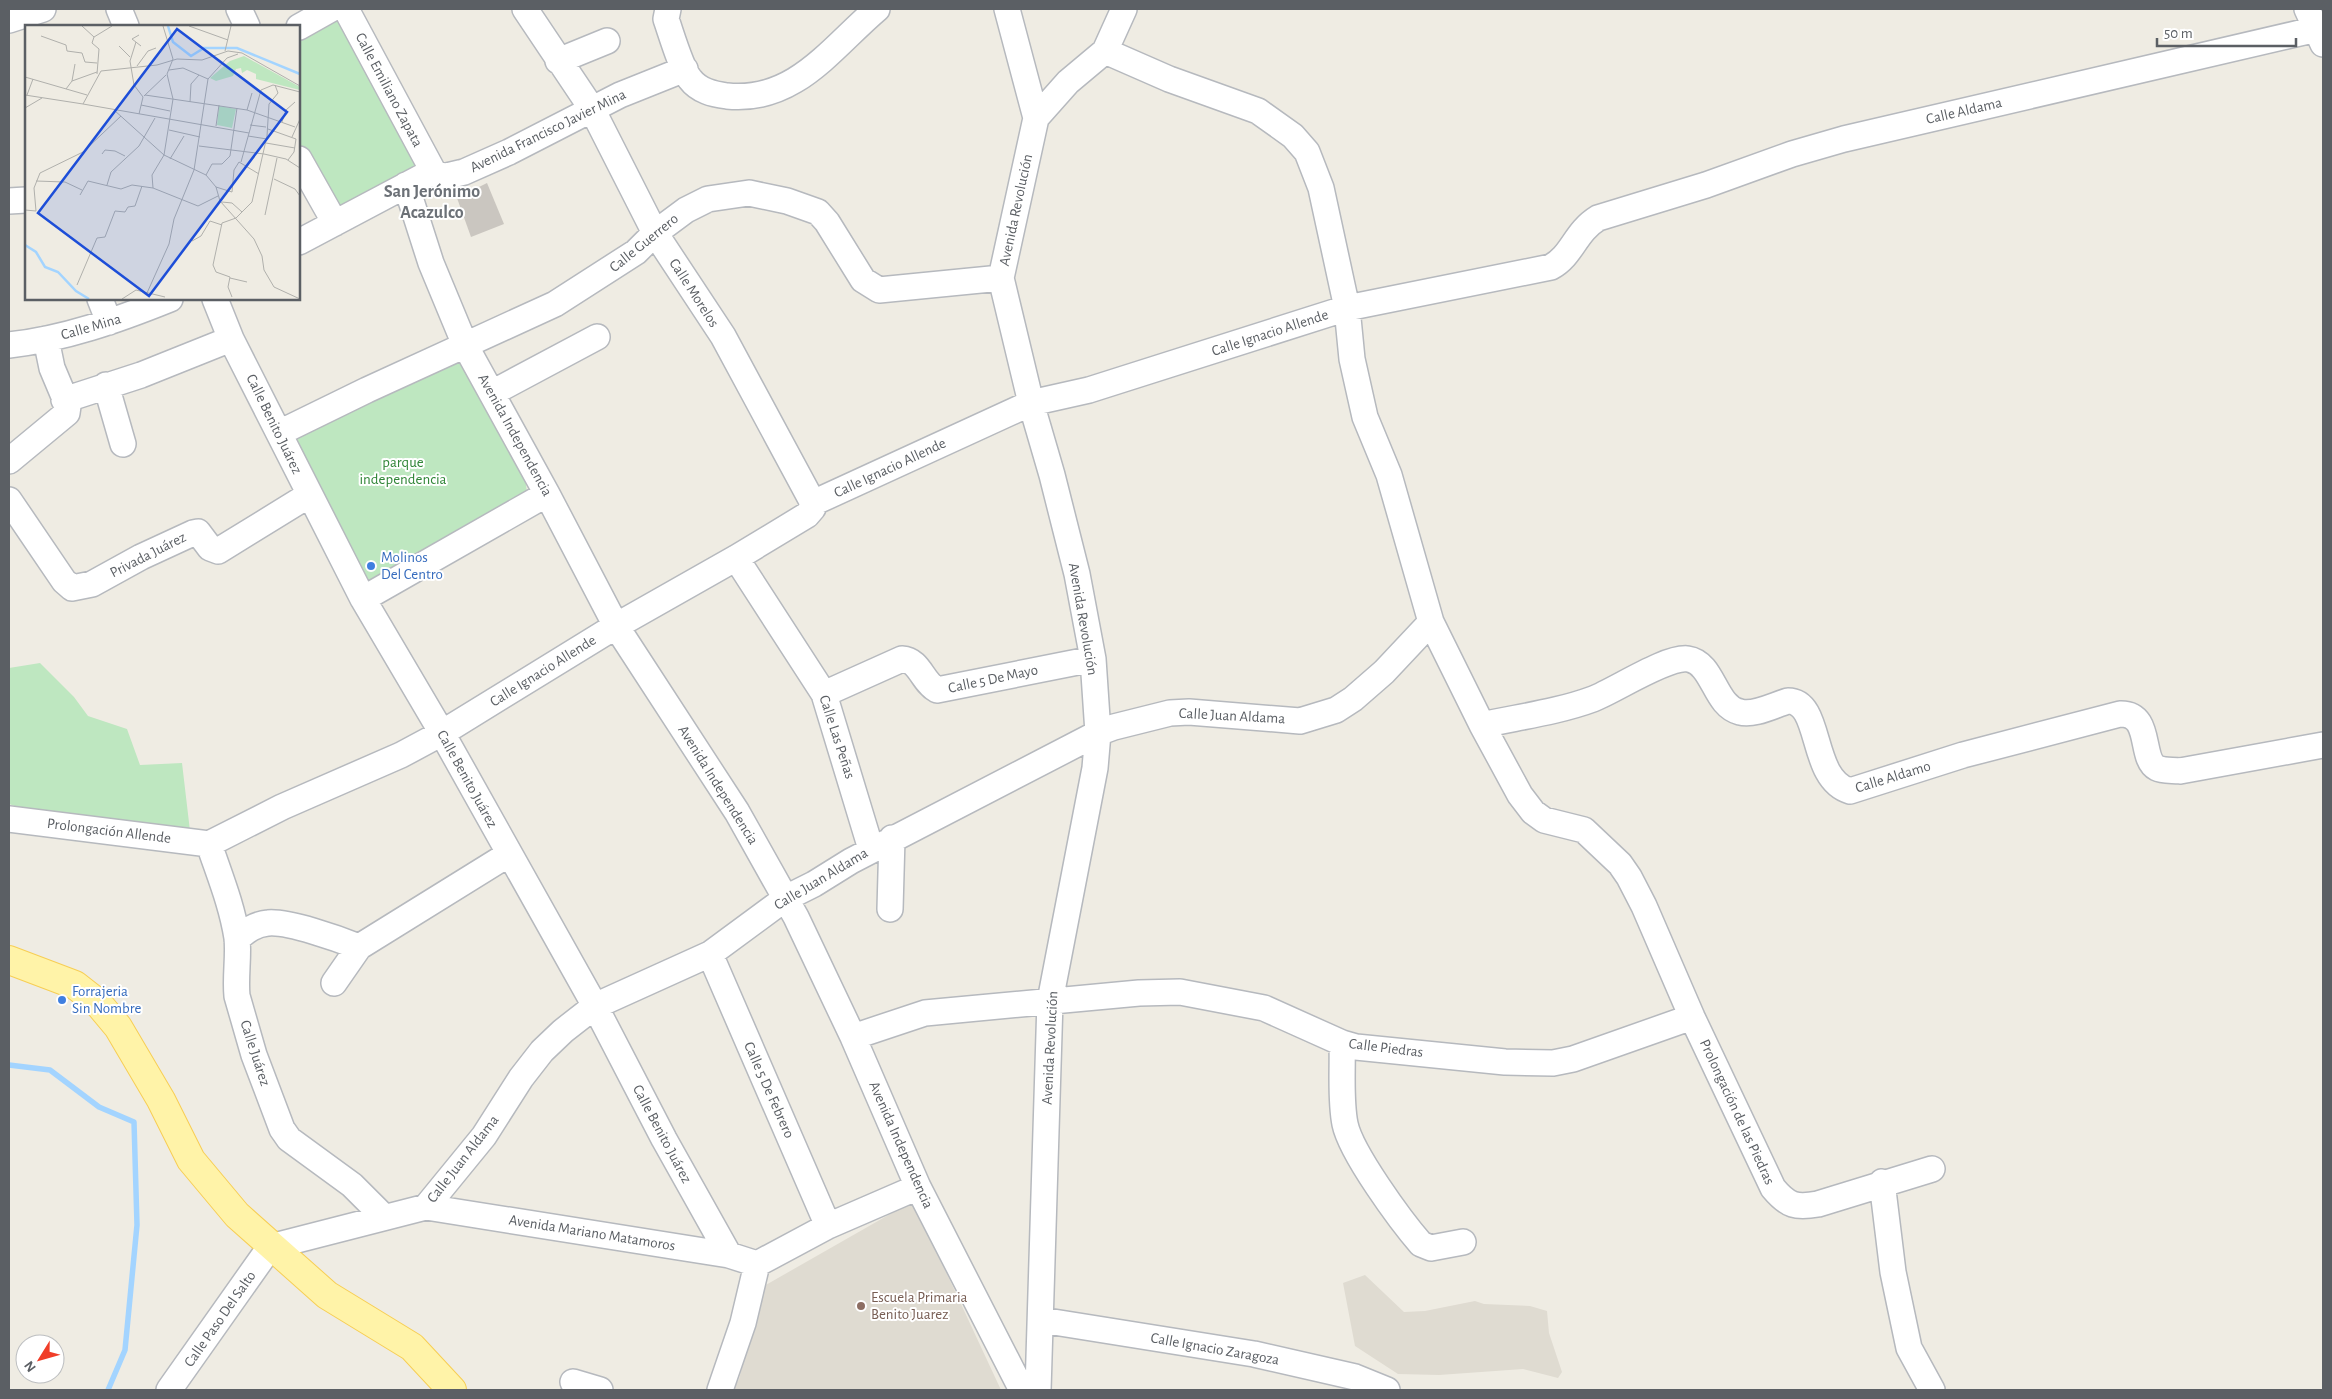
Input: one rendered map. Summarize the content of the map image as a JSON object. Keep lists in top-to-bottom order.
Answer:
{
  "streets": {
    "street": [
      "Calle Emiliano Zapata",
      "Calle Aldama",
      "Avenida Francisco Javier Mina",
      "Avenida Revolución",
      "Calle Guerrero",
      "Calle Morelos",
      "Calle Mina",
      "Calle Ignacio Allende",
      "Calle Benito Juárez",
      "Avenida Independencia",
      "Privada Juárez",
      "Calle 5 De Mayo",
      "Calle Juan Aldama",
      "Calle Las Peñas",
      "Calle Aldamo",
      "Prolongación Allende",
      "Calle Piedras",
      "Calle Juárez",
      "Calle 5 De Febrero",
      "Prolongación de las Piedras",
      "Avenida Mariano Matamoros",
      "Calle Paso Del Salto",
      "Calle Ignacio Zaragoza"
    ]
  },
  "crossings": [
    ["Calle Emiliano Zapata", "Avenida Francisco Javier Mina"],
    ["Calle Aldama", "Calle Ignacio Allende"],
    ["Avenida Francisco Javier Mina", "Calle Morelos"],
    ["Avenida Revolución", "Calle Guerrero"],
    ["Avenida Revolución", "Calle Ignacio Allende"],
    ["Avenida Revolución", "Calle 5 De Mayo"],
    ["Avenida Revolución", "Calle Juan Aldama"],
    ["Avenida Revolución", "Calle Piedras"],
    ["Avenida Revolución", "Calle Ignacio Zaragoza"],
    ["Calle Guerrero", "Calle Morelos"],
    ["Calle Guerrero", "Calle Benito Juárez"],
    ["Calle Guerrero", "Avenida Independencia"],
    ["Calle Morelos", "Calle Ignacio Allende"],
    ["Calle Ignacio Allende", "Calle Benito Juárez"],
    ["Calle Ignacio Allende", "Avenida Independencia"],
    ["Calle Ignacio Allende", "Calle Las Peñas"],
    ["Calle Ignacio Allende", "Prolongación Allende"],
    ["Calle Ignacio Allende", "Calle Juárez"],
    ["Calle Ignacio Allende", "Prolongación de las Piedras"],
    ["Calle Benito Juárez", "Privada Juárez"],
    ["Calle Benito Juárez", "Calle Juan Aldama"],
    ["Calle Benito Juárez", "Avenida Mariano Matamoros"],
    ["Avenida Independencia", "Calle Juan Aldama"],
    ["Calle 5 De Mayo", "Calle Las Peñas"],
    ["Calle Juan Aldama", "Calle Las Peñas"],
    ["Calle Juan Aldama", "Calle Juárez"],
    ["Calle Juan Aldama", "Calle 5 De Febrero"],
    ["Calle Juan Aldama", "Prolongación de las Piedras"],
    ["Calle Juan Aldama", "Avenida Mariano Matamoros"],
    ["Calle Juan Aldama", "Calle Paso Del Salto"],
    ["Calle Aldamo", "Prolongación de las Piedras"],
    ["Prolongación Allende", "Calle Juárez"],
    ["Calle Piedras", "Prolongación de las Piedras"]
  ],
  "districts": ["San Jerónimo Acazulco"],
  "parks": ["parque independencia"],
  "places": ["Molinos Del Centro", "Forrajeria Sin Nombre", "Escuela Primaria Benito Juarez"],
  "scale_bar": "50 m",
  "north": "bottom left"
}
